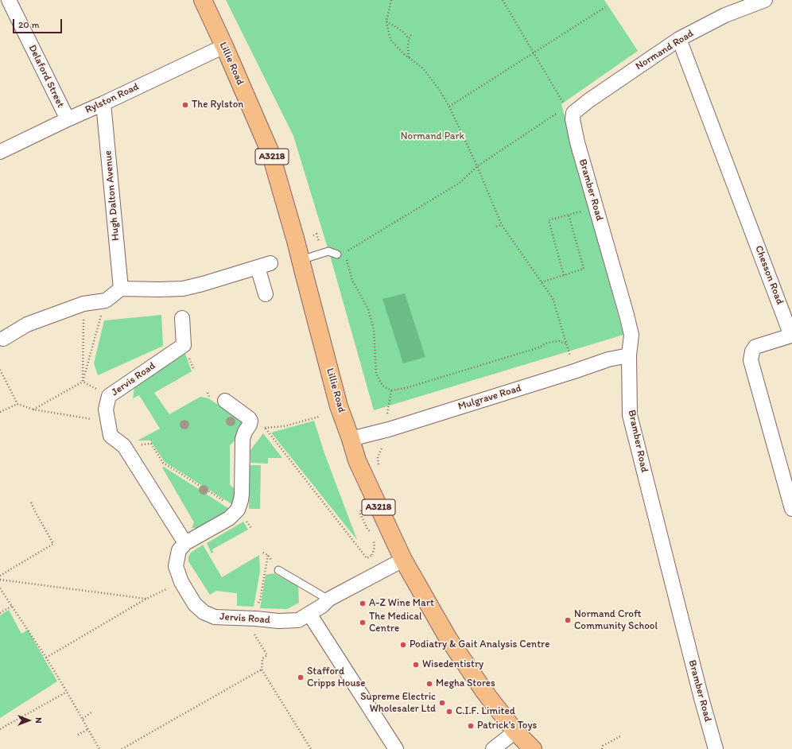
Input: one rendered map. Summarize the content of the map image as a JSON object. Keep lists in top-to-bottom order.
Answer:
{
  "streets": {
    "main road": ["Lillie Road", "A3218"],
    "street": [
      "Normand Road",
      "Delaford Street",
      "Rylston Road",
      "Bramber Road",
      "Hugh Dalton Avenue",
      "Chesson Road",
      "Jervis Road",
      "Mulgrave Road"
    ]
  },
  "crossings": [
    ["Normand Road", "Bramber Road"],
    ["Normand Road", "Chesson Road"],
    ["Lillie Road", "Rylston Road"],
    ["Lillie Road", "Jervis Road"],
    ["Lillie Road", "Mulgrave Road"],
    ["Delaford Street", "Rylston Road"],
    ["Rylston Road", "Hugh Dalton Avenue"],
    ["Bramber Road", "Mulgrave Road"]
  ],
  "parks": ["Normand Park"],
  "places": [
    "The Rylston",
    "A-Z Wine Mart",
    "Normand Croft Community School",
    "The Medical Centre",
    "Podiatry & Gait Analysis Centre",
    "Wisedentistry",
    "Stafford Cripps House",
    "Megha Stores",
    "Supreme Electric Wholesaler Ltd",
    "C.I.F. Limited",
    "Patrick's Toys"
  ],
  "scale_bar": "20 m",
  "north": "right"
}
